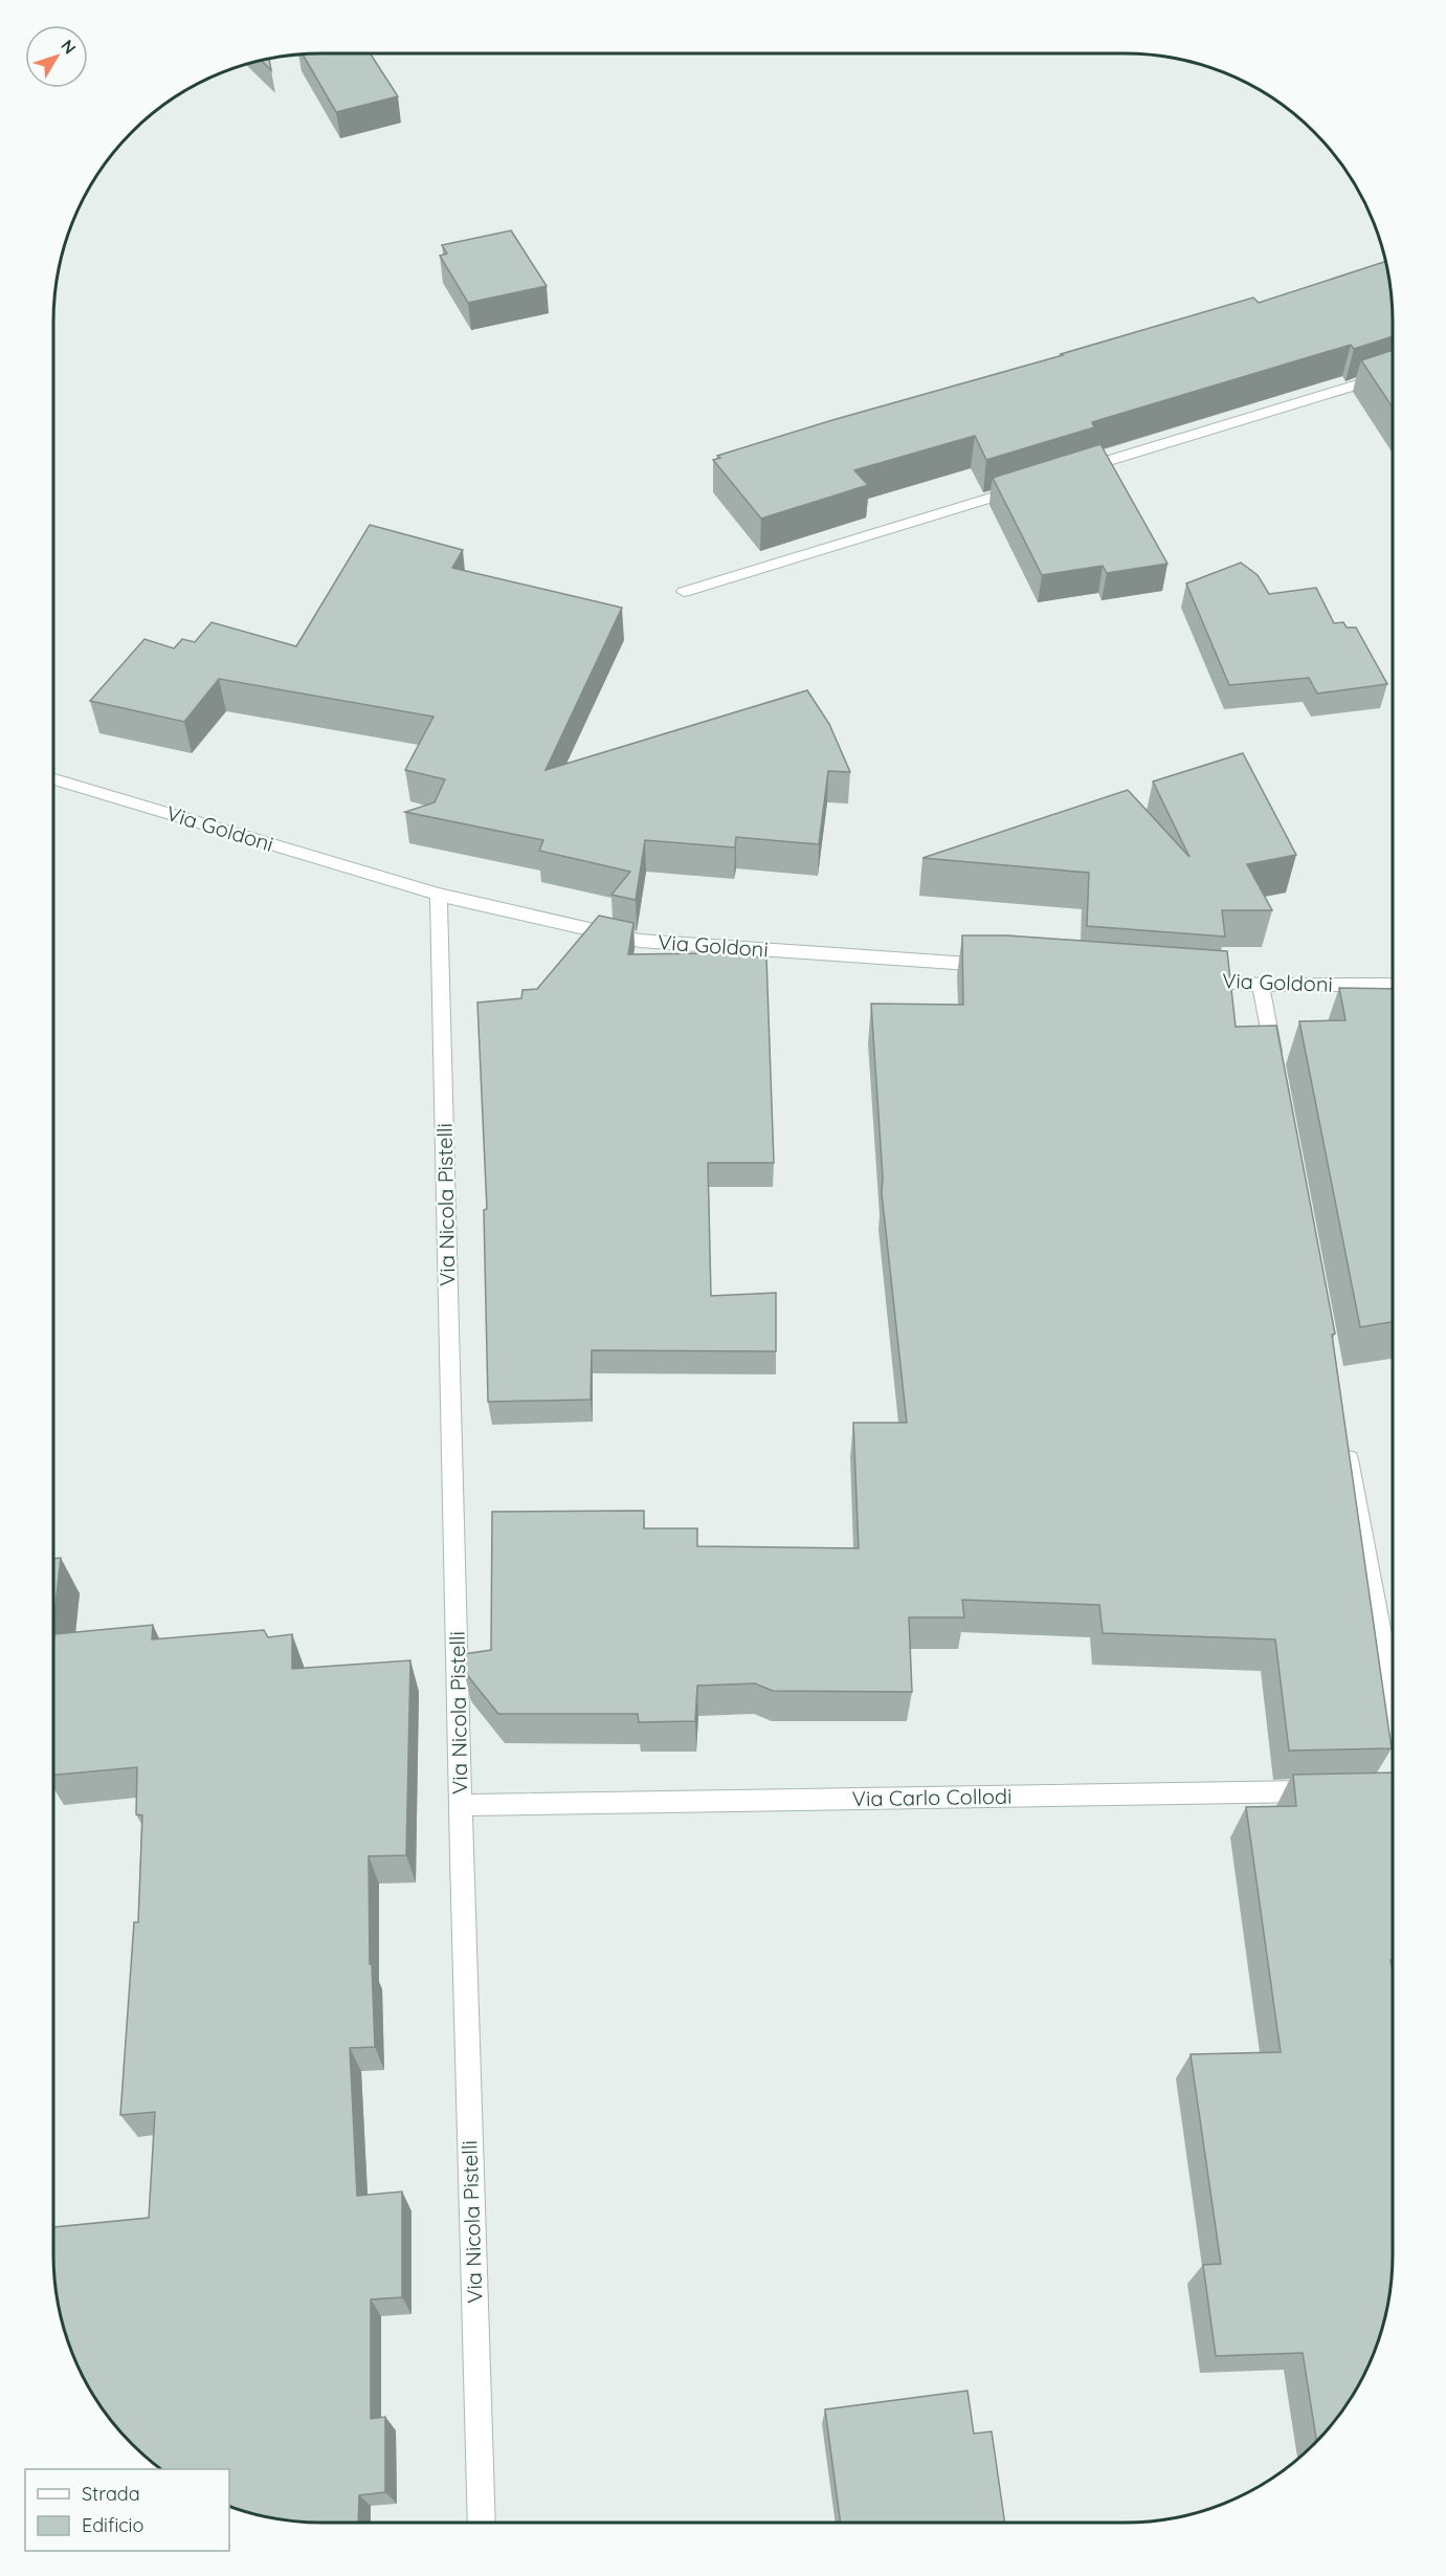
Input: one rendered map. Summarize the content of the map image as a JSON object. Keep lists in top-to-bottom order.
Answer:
{
  "streets": {
    "street": ["Via Goldoni", "Via Nicola Pistelli", "Via Carlo Collodi"]
  },
  "crossings": [
    ["Via Goldoni", "Via Nicola Pistelli"],
    ["Via Nicola Pistelli", "Via Carlo Collodi"]
  ],
  "legend": ["Strada", "Edificio"],
  "north": "top right"
}
